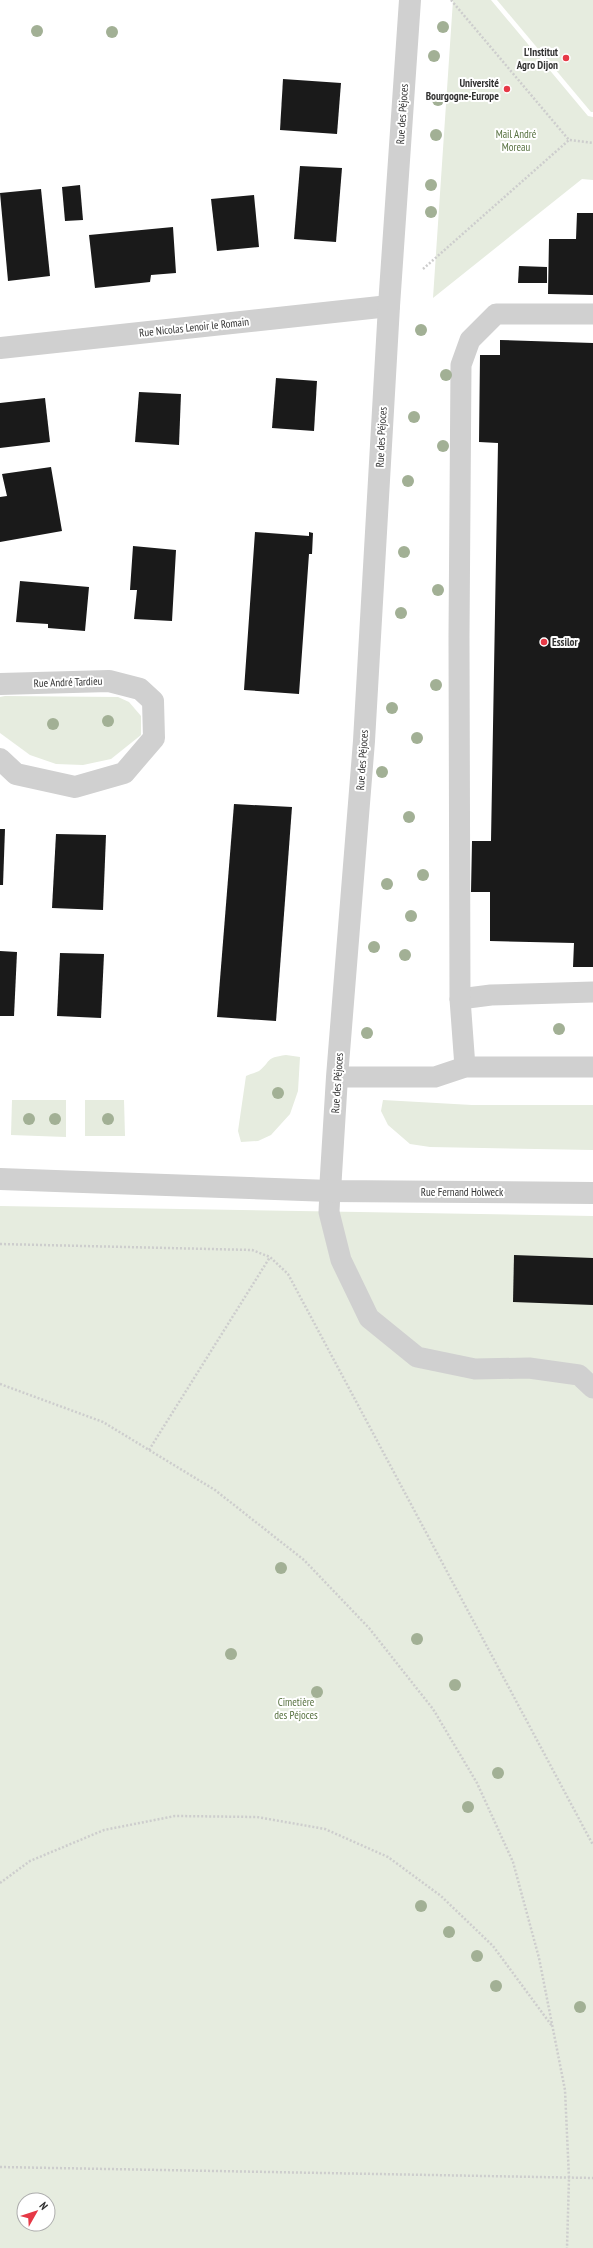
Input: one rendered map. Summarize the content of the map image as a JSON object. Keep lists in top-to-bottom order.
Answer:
{
  "streets": {
    "street": [
      "Rue des Péjoces",
      "Rue Nicolas Lenoir le Romain",
      "Rue André Tardieu",
      "Rue Fernand Holweck"
    ]
  },
  "crossings": [
    ["Rue des Péjoces", "Rue Nicolas Lenoir le Romain"],
    ["Rue des Péjoces", "Rue Fernand Holweck"]
  ],
  "parks": ["Mail André Moreau", "Cimetière des Péjoces"],
  "places": ["L'Institut Agro Dijon", "Université Bourgogne-Europe", "Essilor"],
  "north": "top right"
}
